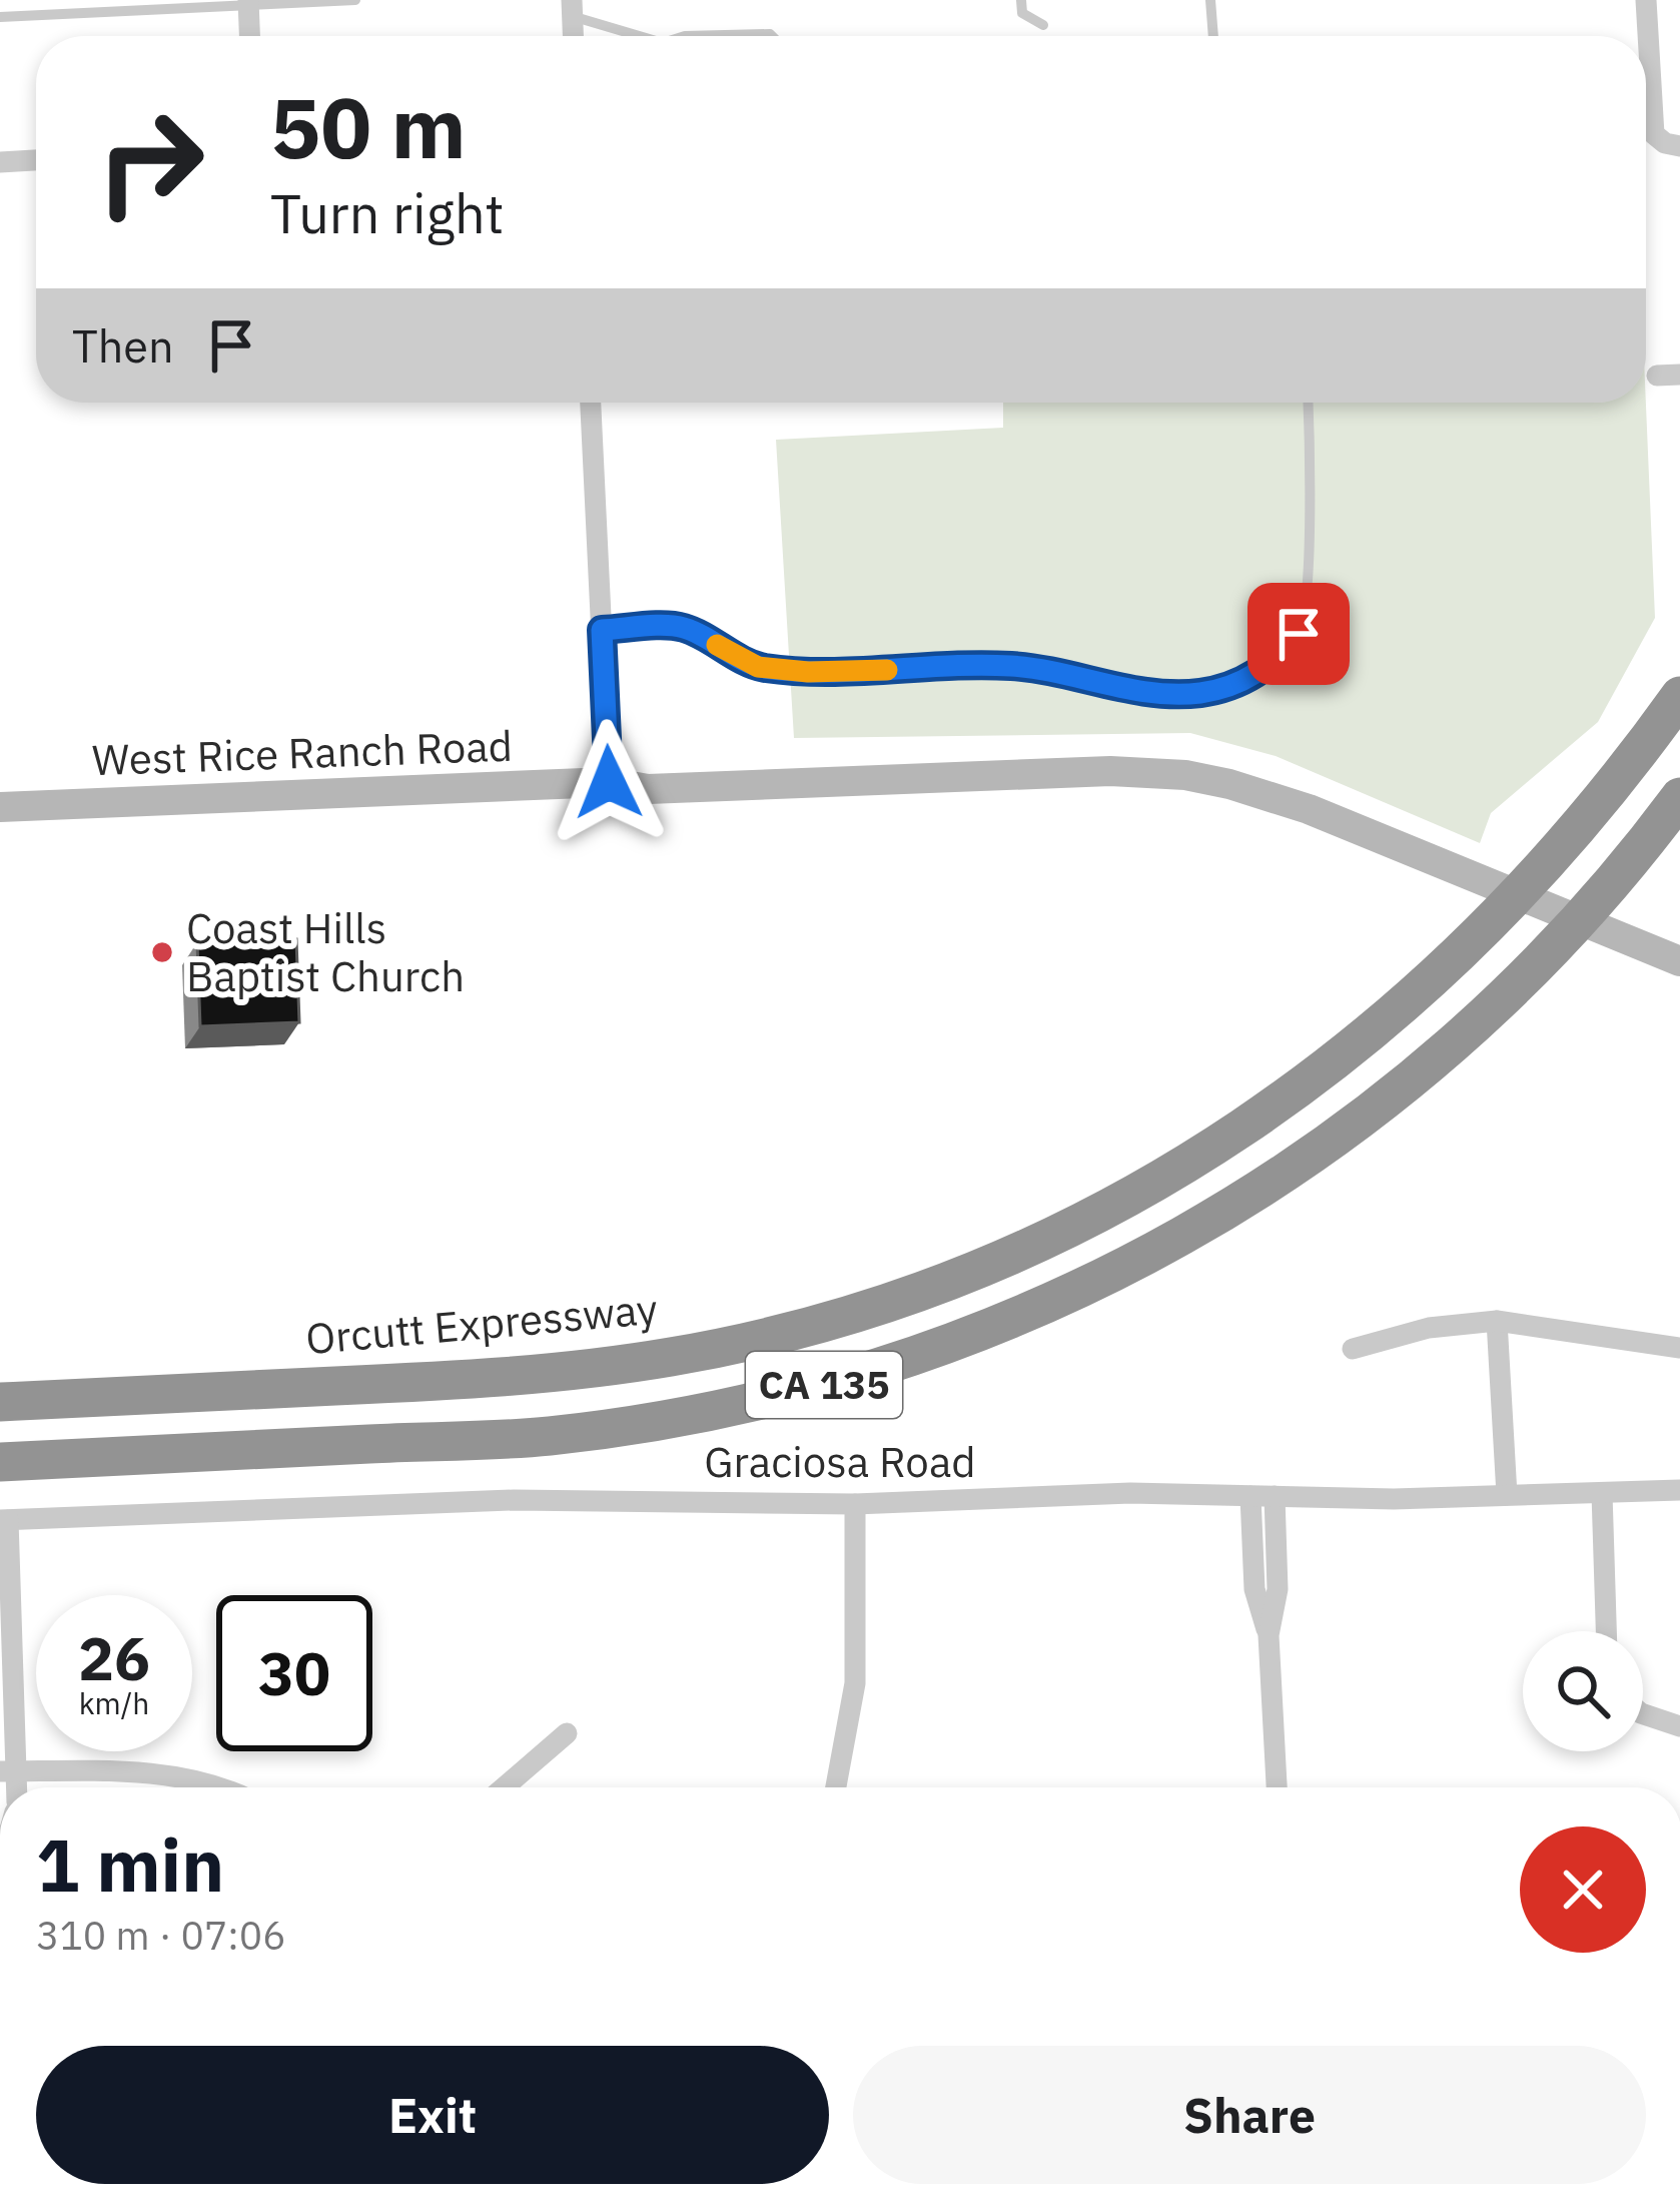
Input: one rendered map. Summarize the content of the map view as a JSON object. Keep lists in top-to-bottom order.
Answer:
{
  "streets": {
    "highway": ["Orcutt Expressway", "CA 135"],
    "main road": ["West Rice Ranch Road"],
    "street": ["Graciosa Road"]
  },
  "places": ["Coast Hills Baptist Church"],
  "page": {
    "turn": ["50 m", "Turn right"],
    "then": "Then",
    "speed": "26 km/h",
    "limit": "30",
    "heading": ["1 min", "310 m · 07:06"],
    "buttons": ["Exit", "Share"]
  }
}
